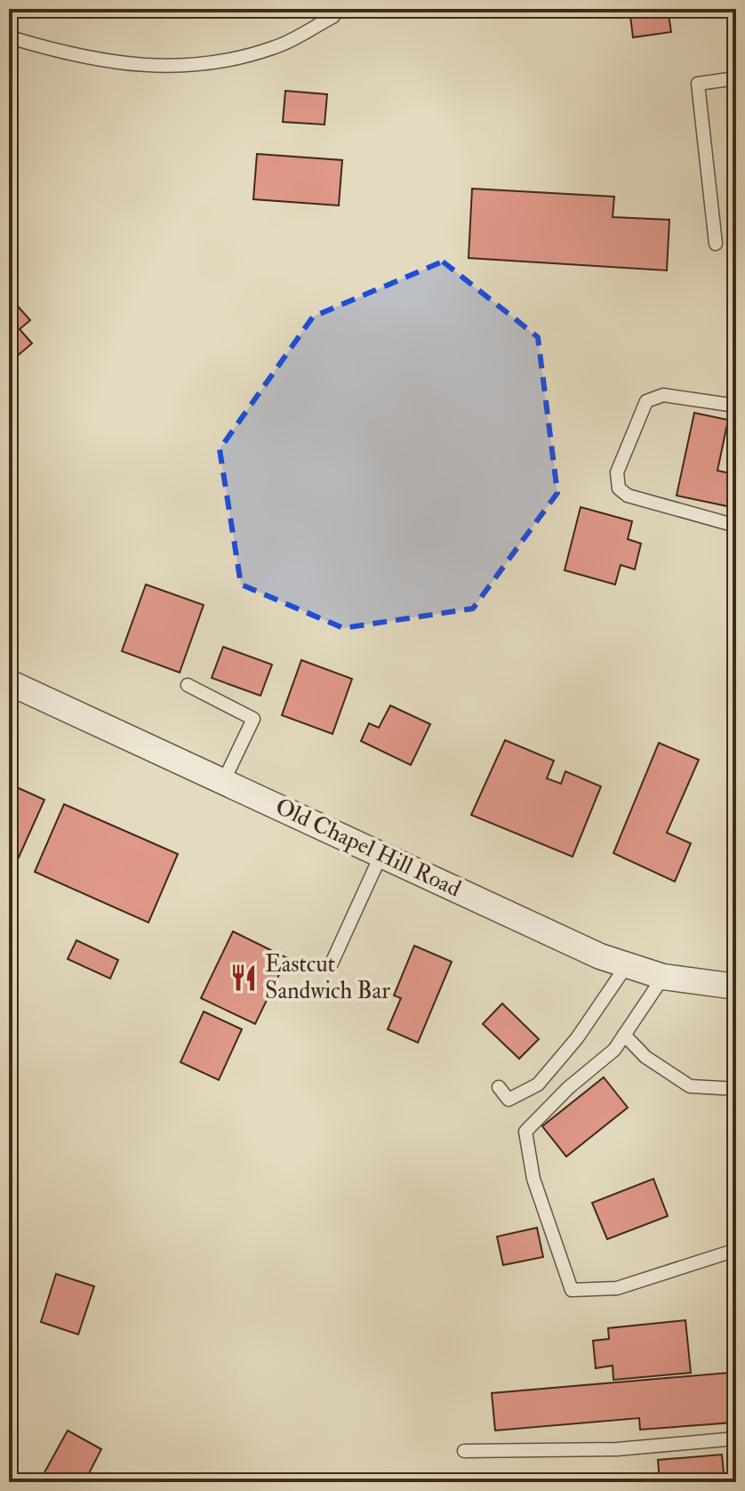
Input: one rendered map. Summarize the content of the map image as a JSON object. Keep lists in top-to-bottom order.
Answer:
{
  "streets": {
    "street": ["Old Chapel Hill Road"]
  },
  "places": {
    "restaurant": ["Eastcut Sandwich Bar"]
  }
}
